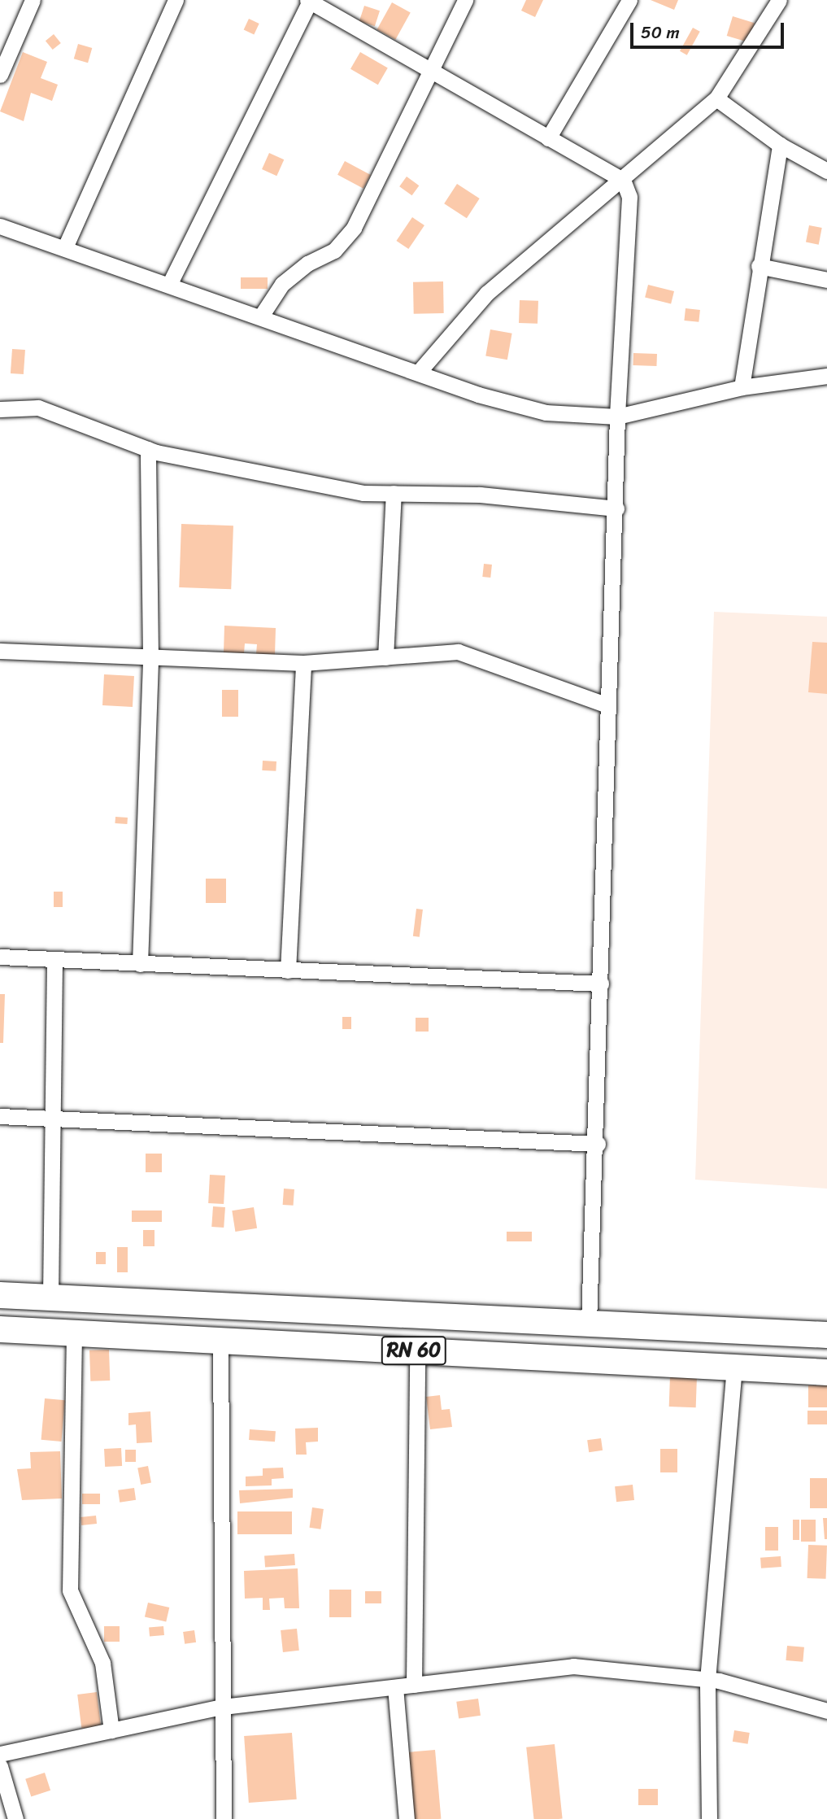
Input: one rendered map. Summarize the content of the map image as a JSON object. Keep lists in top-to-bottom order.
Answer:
{
  "streets": {
    "main road": ["RN 60"]
  },
  "scale_bar": "50 m"
}
